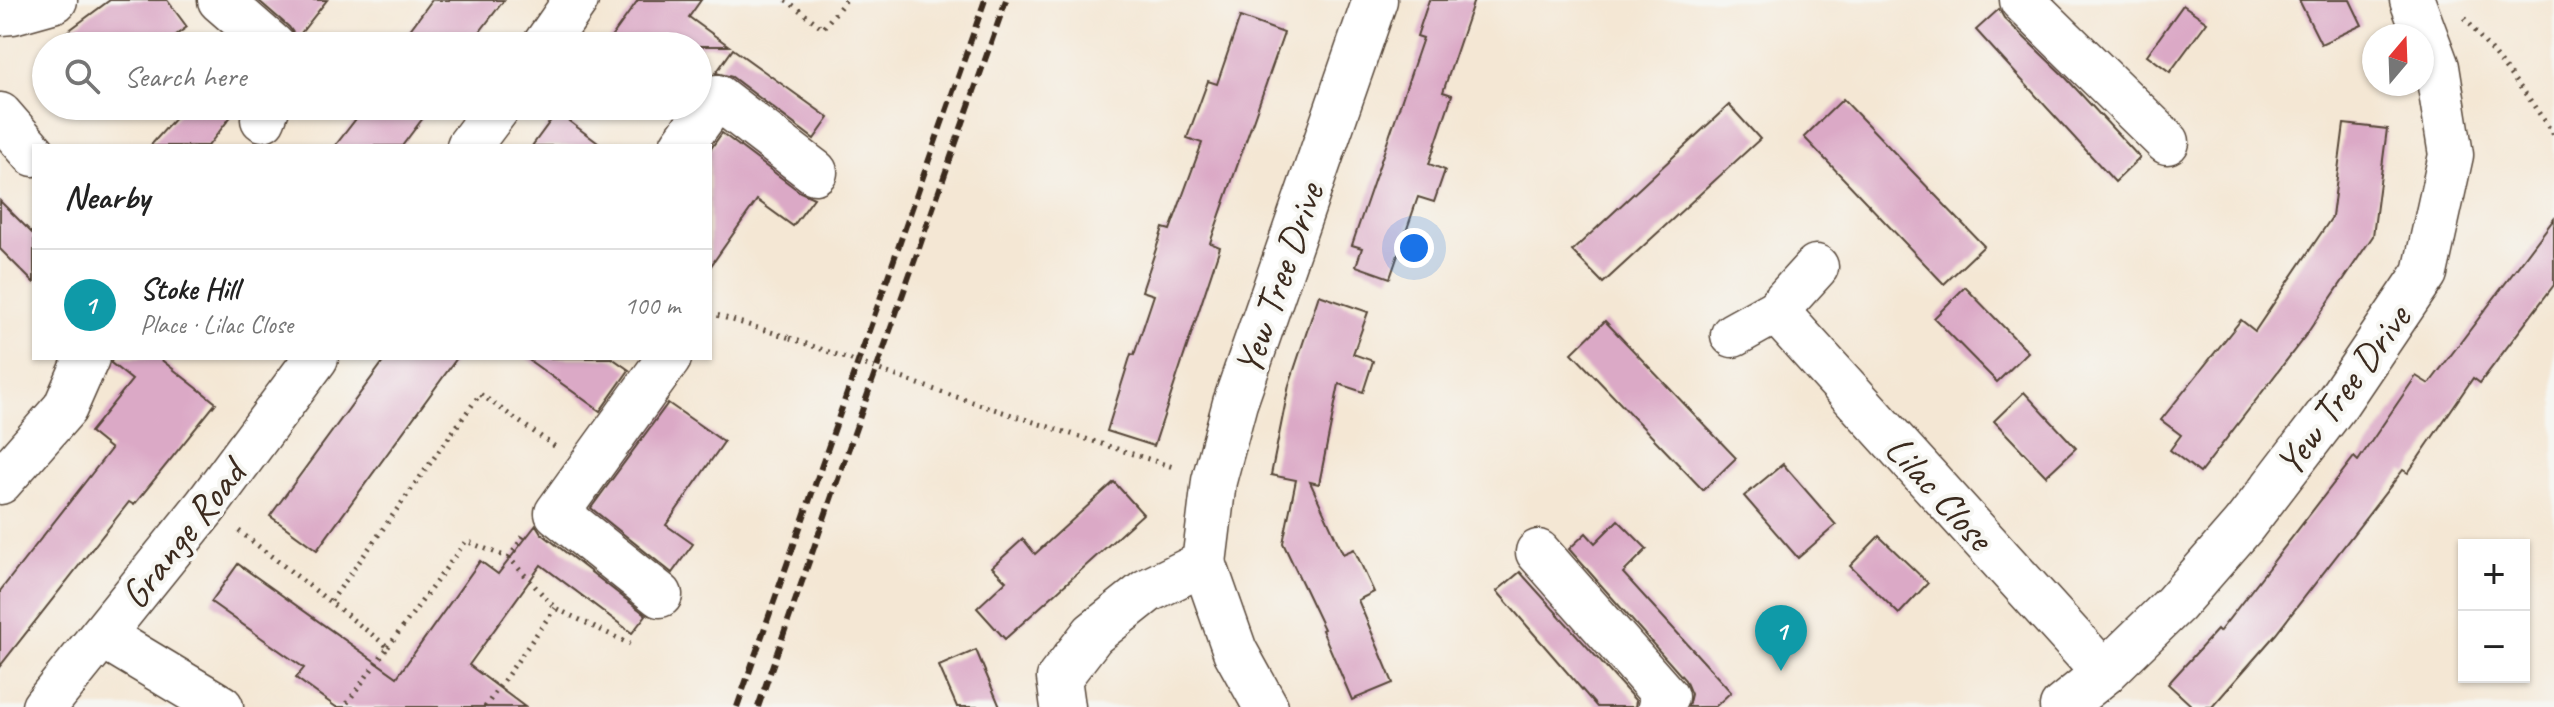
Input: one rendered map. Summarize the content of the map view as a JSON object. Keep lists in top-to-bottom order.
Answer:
{
  "streets": {
    "street": ["Yew Tree Drive", "Lilac Close", "Grange Road"]
  },
  "crossings": [
    ["Yew Tree Drive", "Lilac Close"]
  ],
  "north": "top",
  "page": {
    "search": "Search here",
    "heading": "Nearby",
    "list": [
      {
        "mark": "1",
        "name": "Stoke Hill",
        "note": "Place · Lilac Close",
        "value": "100 m"
      }
    ],
    "map_buttons": ["+", "−"],
    "pins": "1"
  }
}
